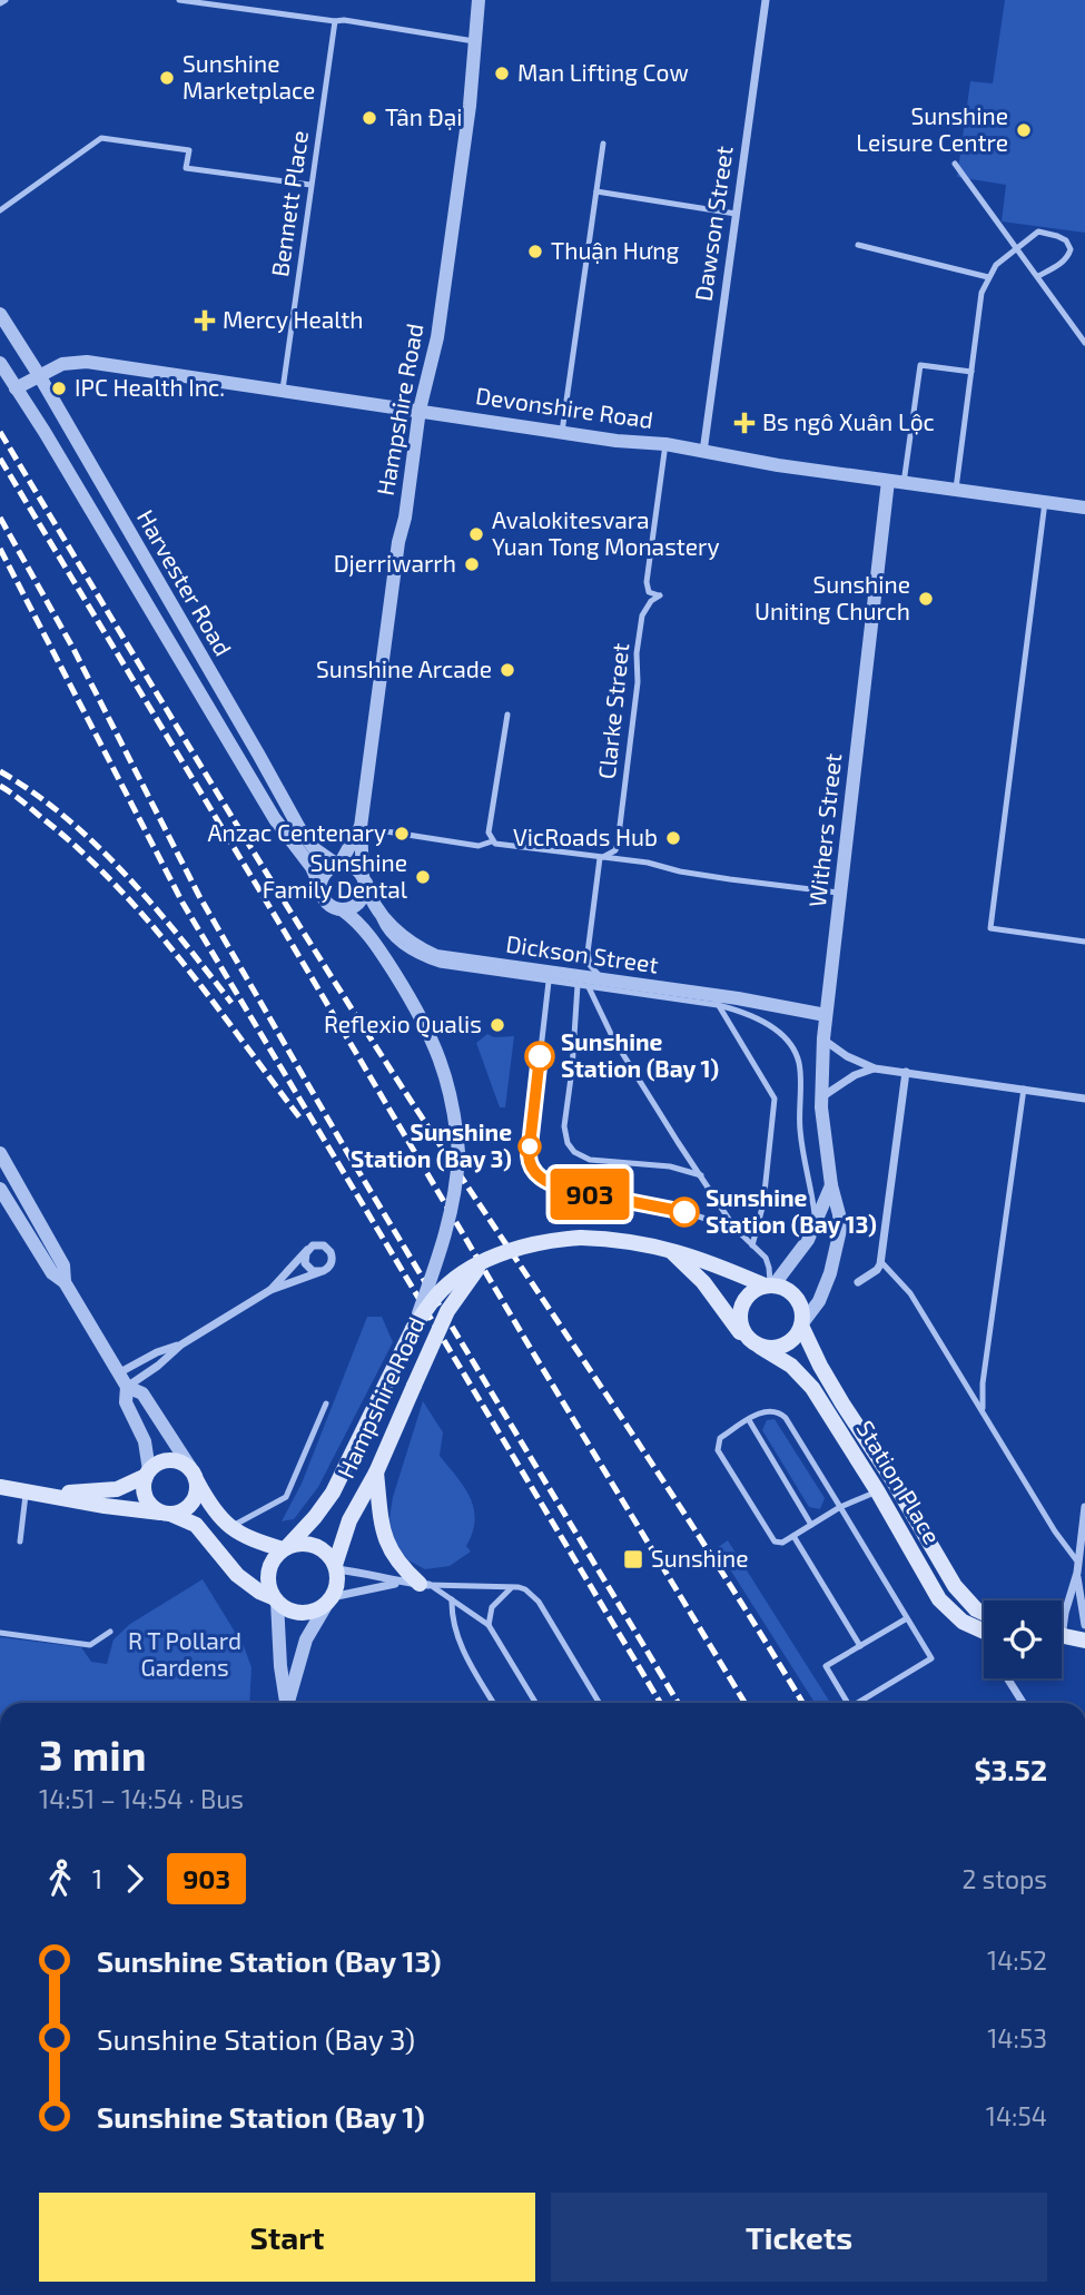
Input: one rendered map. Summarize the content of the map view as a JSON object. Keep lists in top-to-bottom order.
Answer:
{
  "streets": {
    "main road": ["Hampshire Road", "Station Place"],
    "street": [
      "Dawson Street",
      "Devonshire Road",
      "Harvester Road",
      "Withers Street",
      "Dickson Street"
    ],
    "lane": ["Bennett Place", "Clarke Street"]
  },
  "crossings": [
    ["Bennett Place", "Devonshire Road"],
    ["Dawson Street", "Devonshire Road"],
    ["Devonshire Road", "Hampshire Road"],
    ["Devonshire Road", "Harvester Road"],
    ["Devonshire Road", "Clarke Street"],
    ["Devonshire Road", "Withers Street"],
    ["Hampshire Road", "Harvester Road"],
    ["Hampshire Road", "Withers Street"],
    ["Hampshire Road", "Dickson Street"],
    ["Hampshire Road", "Station Place"],
    ["Harvester Road", "Dickson Street"],
    ["Clarke Street", "Dickson Street"],
    ["Withers Street", "Dickson Street"],
    ["Withers Street", "Station Place"]
  ],
  "parks": ["R T Pollard Gardens"],
  "places": {
    "other": [
      "Man Lifting Cow",
      "Sunshine Marketplace",
      "Tân Đại",
      "Sunshine Leisure Centre",
      "Thuận Hưng",
      "IPC Health Inc.",
      "Avalokitesvara Yuan Tong Monastery",
      "Djerriwarrh",
      "Sunshine Uniting Church",
      "Sunshine Arcade",
      "Anzac Centenary",
      "VicRoads Hub",
      "Sunshine Family Dental",
      "Reflexio Qualis",
      "Sunshine Station (Bay 1)",
      "Sunshine Station (Bay 3)",
      "Sunshine Station (Bay 13)"
    ],
    "health": ["Mercy Health", "Bs ngô Xuân Lộc"],
    "transit": ["Sunshine"]
  },
  "lines": ["bus line 903"],
  "page": {
    "on_map": "903",
    "heading": ["3 min", "14:51 – 14:54 · Bus", "$3.52"],
    "legs": ["1", "903", "2 stops"],
    "list": [
      {
        "name": "Sunshine Station (Bay 13)",
        "value": "14:52"
      },
      {
        "name": "Sunshine Station (Bay 3)",
        "value": "14:53"
      },
      {
        "name": "Sunshine Station (Bay 1)",
        "value": "14:54"
      }
    ],
    "buttons": ["Start", "Tickets"]
  }
}
